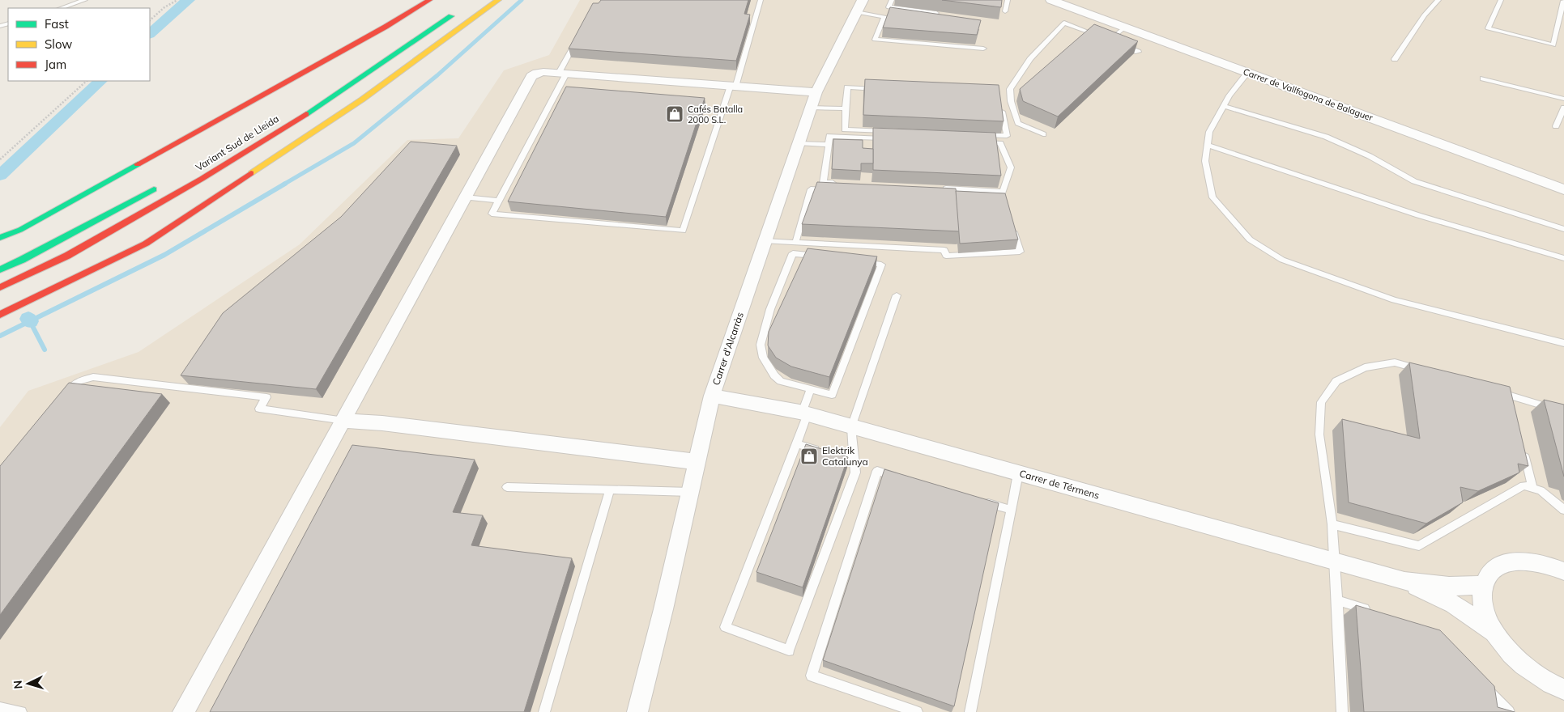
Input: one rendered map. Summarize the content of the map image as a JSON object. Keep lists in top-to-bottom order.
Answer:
{
  "streets": {
    "highway": ["Variant Sud de Lleida"],
    "street": ["Carrer de Vallfogona de Balaguer", "Carrer d'Alcarràs", "Carrer de Térmens"]
  },
  "crossings": [
    ["Carrer d'Alcarràs", "Carrer de Térmens"]
  ],
  "places": {
    "shop": ["Cafés Batalla 2000 S.L.", "Elektrik Catalunya"]
  },
  "legend": ["Fast", "Slow", "Jam"],
  "north": "left"
}
